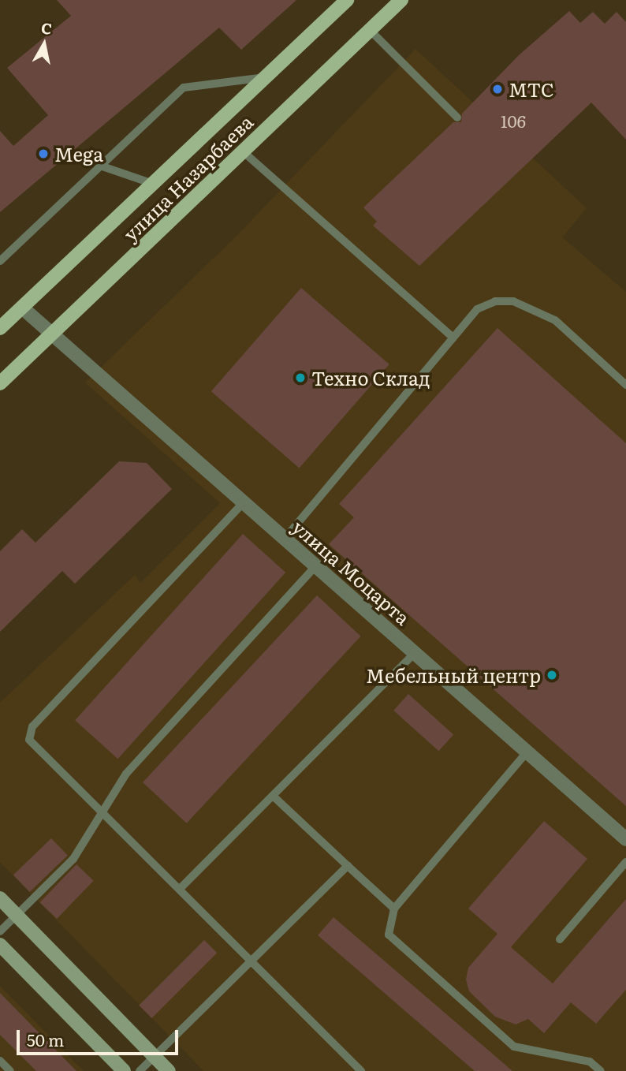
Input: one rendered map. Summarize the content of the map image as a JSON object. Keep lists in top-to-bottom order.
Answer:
{
  "streets": {
    "main road": ["улица Назарбаева"],
    "street": ["улица Моцарта"]
  },
  "crossings": [
    ["улица Назарбаева", "улица Моцарта"]
  ],
  "places": [
    "МТС",
    "Mega",
    "Техно Склад",
    "Мебельный центр"
  ],
  "house_numbers": ["106"],
  "scale_bar": "50 m",
  "north": "top"
}
